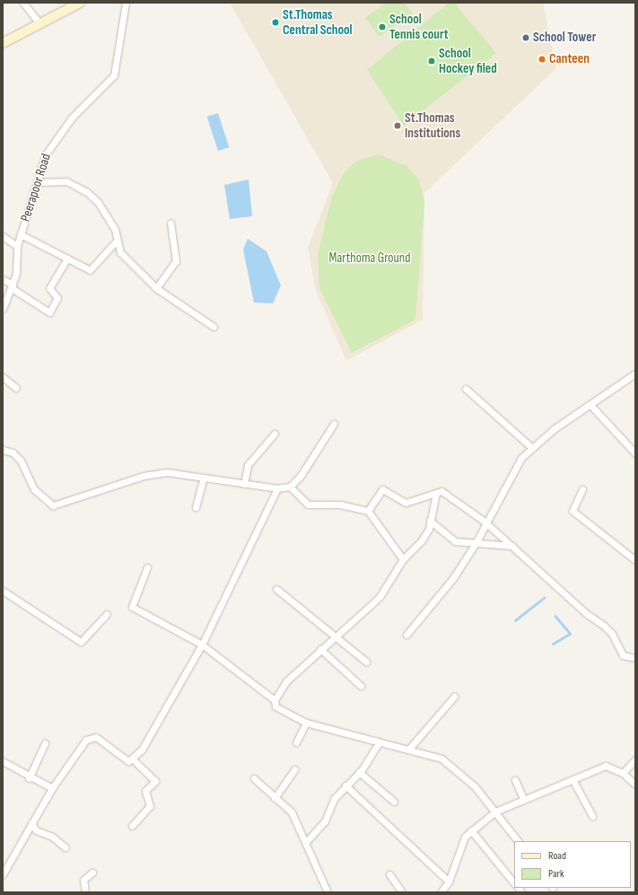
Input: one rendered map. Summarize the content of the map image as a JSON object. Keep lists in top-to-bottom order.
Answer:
{
  "streets": {
    "street": ["Peerapoor Road"]
  },
  "parks": ["Marthoma Ground"],
  "places": [
    "St.Thomas Central School",
    "School Tennis court",
    "School Tower",
    "Canteen",
    "School Hockey filed",
    "St.Thomas Institutions"
  ],
  "legend": ["Road", "Park"]
}
